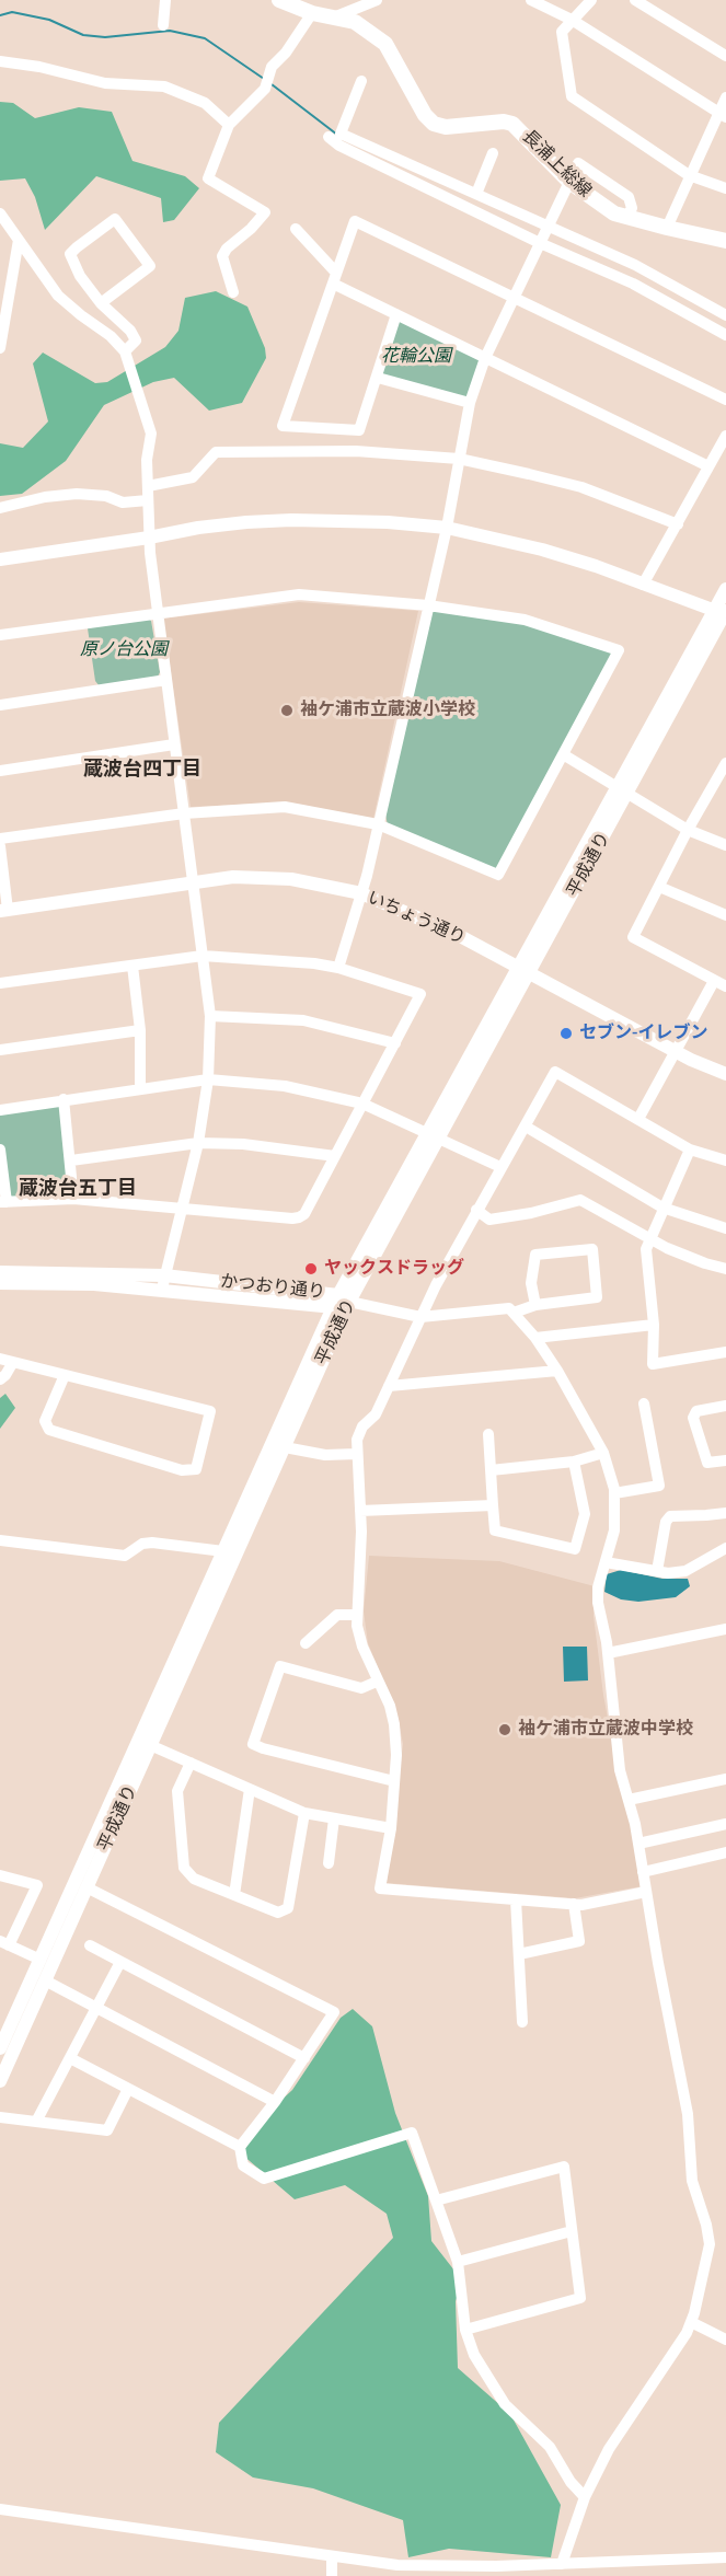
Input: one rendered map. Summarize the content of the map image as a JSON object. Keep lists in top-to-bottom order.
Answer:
{
  "streets": {
    "main road": ["長浦上総線"],
    "street": ["平成通り", "いちょう通り", "かつおり通り"]
  },
  "crossings": [
    ["平成通り", "いちょう通り"],
    ["平成通り", "かつおり通り"]
  ],
  "districts": ["蔵波台四丁目", "蔵波台五丁目"],
  "parks": ["花輪公園", "原ノ台公園"],
  "places": [
    "袖ケ浦市立蔵波小学校",
    "セブン-イレブン",
    "ヤックスドラッグ",
    "袖ケ浦市立蔵波中学校"
  ]
}
